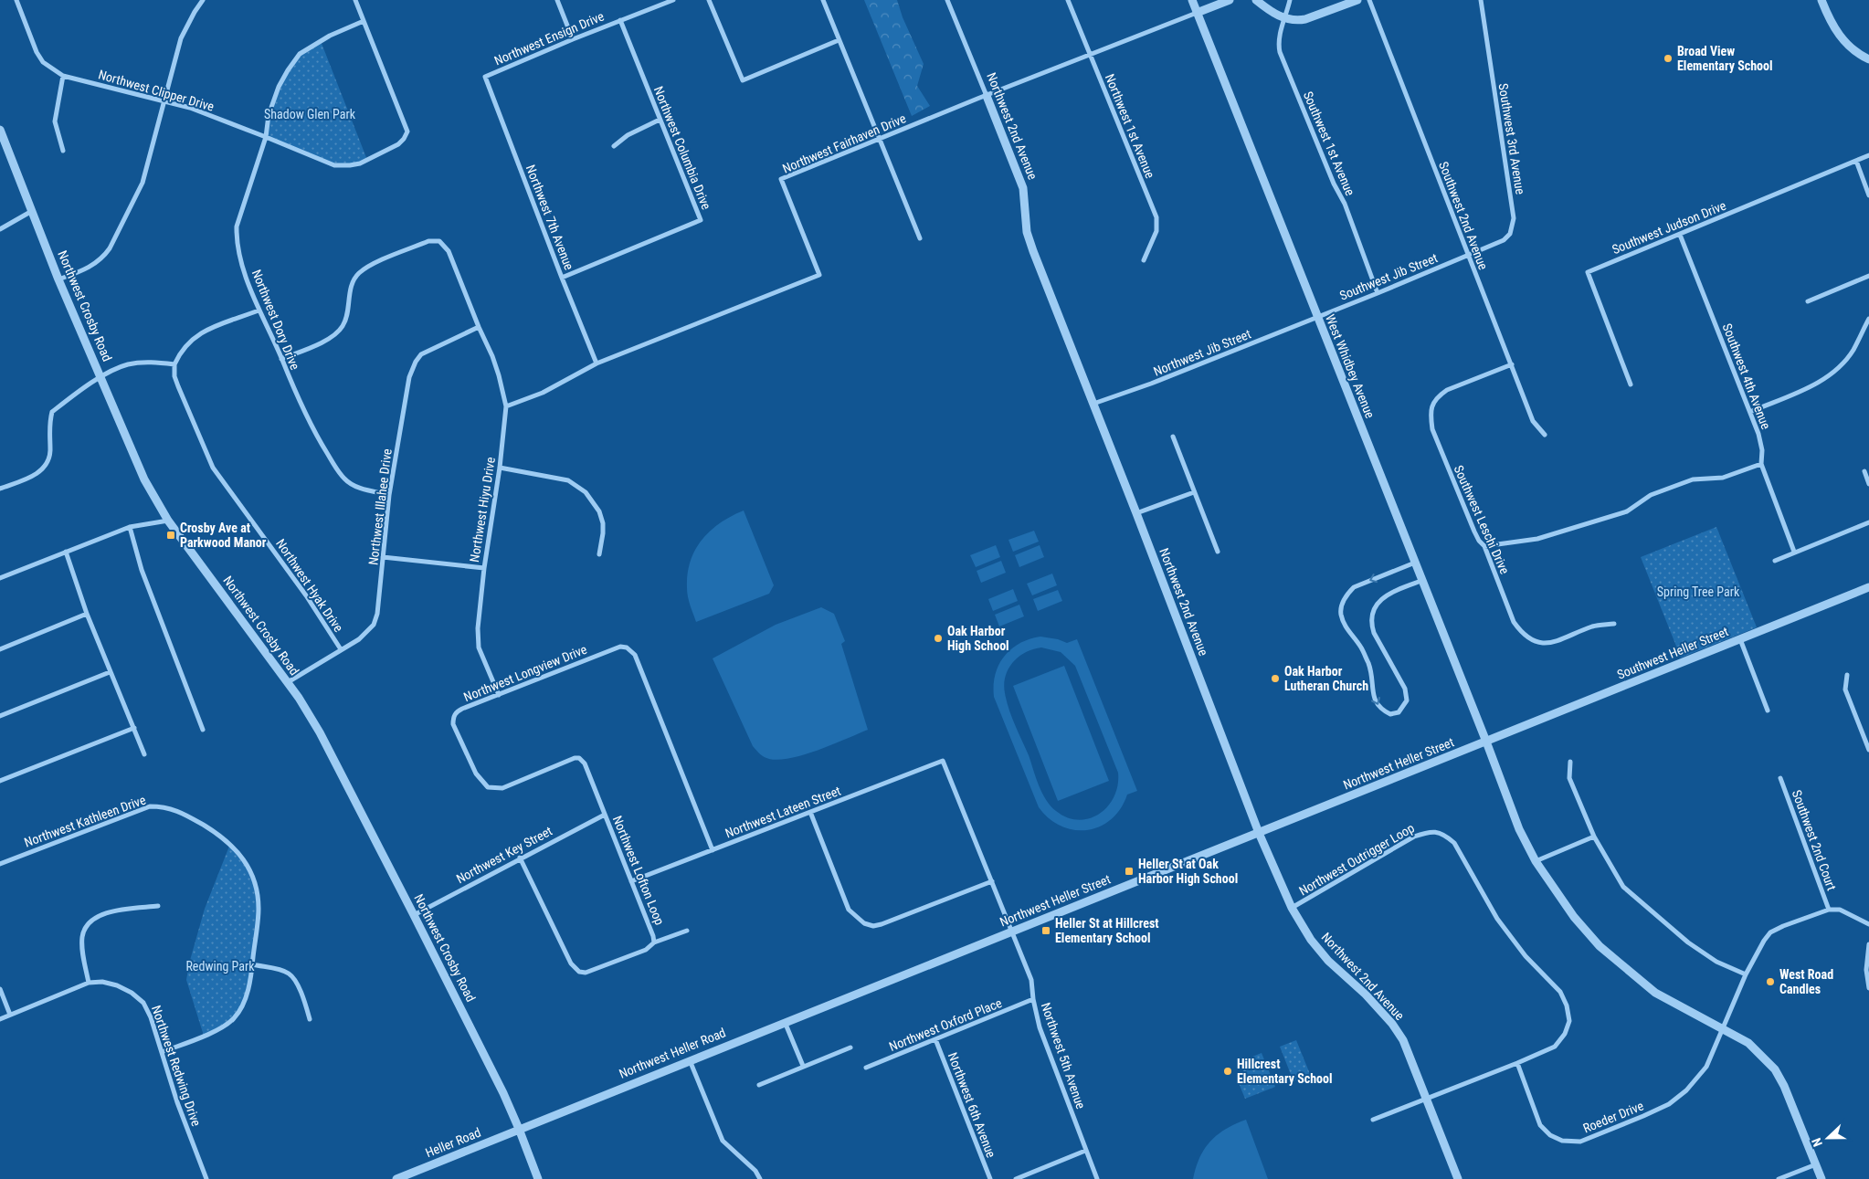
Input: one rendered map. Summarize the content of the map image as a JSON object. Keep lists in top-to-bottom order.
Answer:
{
  "streets": {
    "street": [
      "Northwest Ensign Drive",
      "Northwest Clipper Drive",
      "Northwest 2nd Avenue",
      "Northwest 1st Avenue",
      "Southwest 3rd Avenue",
      "Northwest Fairhaven Drive",
      "Southwest 1st Avenue",
      "Northwest Columbia Drive",
      "Southwest 2nd Avenue",
      "Northwest 7th Avenue",
      "Southwest Judson Drive",
      "Southwest Jib Street",
      "Northwest Crosby Road",
      "Northwest Dory Drive",
      "Northwest Jib Street",
      "West Whidbey Avenue",
      "Southwest 4th Avenue",
      "Northwest Illahee Drive",
      "Northwest Hiyu Drive",
      "Southwest Leschi Drive",
      "Northwest Hyak Drive",
      "Southwest Heller Street",
      "Northwest Longview Drive",
      "Northwest Heller Street",
      "Northwest Lateen Street",
      "Northwest Kathleen Drive",
      "Southwest 2nd Court",
      "Northwest Key Street",
      "Northwest Outrigger Loop",
      "Northwest Lofton Loop",
      "Northwest Oxford Place",
      "Northwest Heller Road",
      "Northwest 5th Avenue",
      "Northwest Redwing Drive",
      "Northwest 6th Avenue",
      "Roeder Drive",
      "Heller Road"
    ]
  },
  "crossings": [
    ["Northwest Ensign Drive", "Northwest Columbia Drive"],
    ["Northwest Ensign Drive", "Northwest 7th Avenue"],
    ["Northwest Clipper Drive", "Northwest Dory Drive"],
    ["Northwest 2nd Avenue", "Northwest Fairhaven Drive"],
    ["Northwest 2nd Avenue", "Northwest Jib Street"],
    ["Northwest 2nd Avenue", "Northwest Heller Street"],
    ["Northwest 2nd Avenue", "Northwest Outrigger Loop"],
    ["Northwest 1st Avenue", "Northwest Fairhaven Drive"],
    ["Southwest 3rd Avenue", "Southwest 2nd Avenue"],
    ["Southwest 3rd Avenue", "Southwest Jib Street"],
    ["Northwest Fairhaven Drive", "Northwest 7th Avenue"],
    ["Northwest Fairhaven Drive", "West Whidbey Avenue"],
    ["Northwest Fairhaven Drive", "Northwest Hiyu Drive"],
    ["Southwest 1st Avenue", "Southwest Jib Street"],
    ["Northwest Columbia Drive", "Northwest 7th Avenue"],
    ["Southwest 2nd Avenue", "Southwest Jib Street"],
    ["Southwest 2nd Avenue", "Southwest Leschi Drive"],
    ["Southwest Judson Drive", "Southwest 4th Avenue"],
    ["Southwest Jib Street", "Northwest Jib Street"],
    ["Southwest Jib Street", "West Whidbey Avenue"],
    ["Northwest Crosby Road", "Northwest Illahee Drive"],
    ["Northwest Crosby Road", "Northwest Key Street"],
    ["Northwest Crosby Road", "Northwest Heller Road"],
    ["Northwest Crosby Road", "Heller Road"],
    ["Northwest Dory Drive", "Northwest Illahee Drive"],
    ["Northwest Dory Drive", "Northwest Hiyu Drive"],
    ["Northwest Jib Street", "West Whidbey Avenue"],
    ["West Whidbey Avenue", "Southwest Heller Street"],
    ["West Whidbey Avenue", "Northwest Heller Street"],
    ["West Whidbey Avenue", "Roeder Drive"],
    ["Northwest Illahee Drive", "Northwest Hiyu Drive"],
    ["Northwest Illahee Drive", "Northwest Hyak Drive"],
    ["Northwest Hiyu Drive", "Northwest Longview Drive"],
    ["Southwest Heller Street", "Northwest Heller Street"],
    ["Northwest Longview Drive", "Northwest Lateen Street"],
    ["Northwest Longview Drive", "Northwest Key Street"],
    ["Northwest Longview Drive", "Northwest Lofton Loop"],
    ["Northwest Heller Street", "Northwest Heller Road"],
    ["Northwest Heller Street", "Northwest 5th Avenue"],
    ["Northwest Lateen Street", "Northwest Lofton Loop"],
    ["Northwest Lateen Street", "Northwest 5th Avenue"],
    ["Northwest Kathleen Drive", "Northwest Redwing Drive"],
    ["Southwest 2nd Court", "Roeder Drive"],
    ["Northwest Key Street", "Northwest Lofton Loop"],
    ["Northwest Outrigger Loop", "Roeder Drive"],
    ["Northwest Oxford Place", "Northwest 5th Avenue"],
    ["Northwest Oxford Place", "Northwest 6th Avenue"],
    ["Northwest Heller Road", "Heller Road"]
  ],
  "parks": ["Shadow Glen Park", "Spring Tree Park", "Redwing Park"],
  "places": {
    "other": [
      "Broad View Elementary School",
      "Oak Harbor High School",
      "Oak Harbor Lutheran Church",
      "West Road Candles",
      "Hillcrest Elementary School"
    ],
    "transit": ["Crosby Ave at Parkwood Manor", "Heller St at Oak Harbor High School", "Heller St at Hillcrest Elementary School"]
  },
  "north": "left"
}
